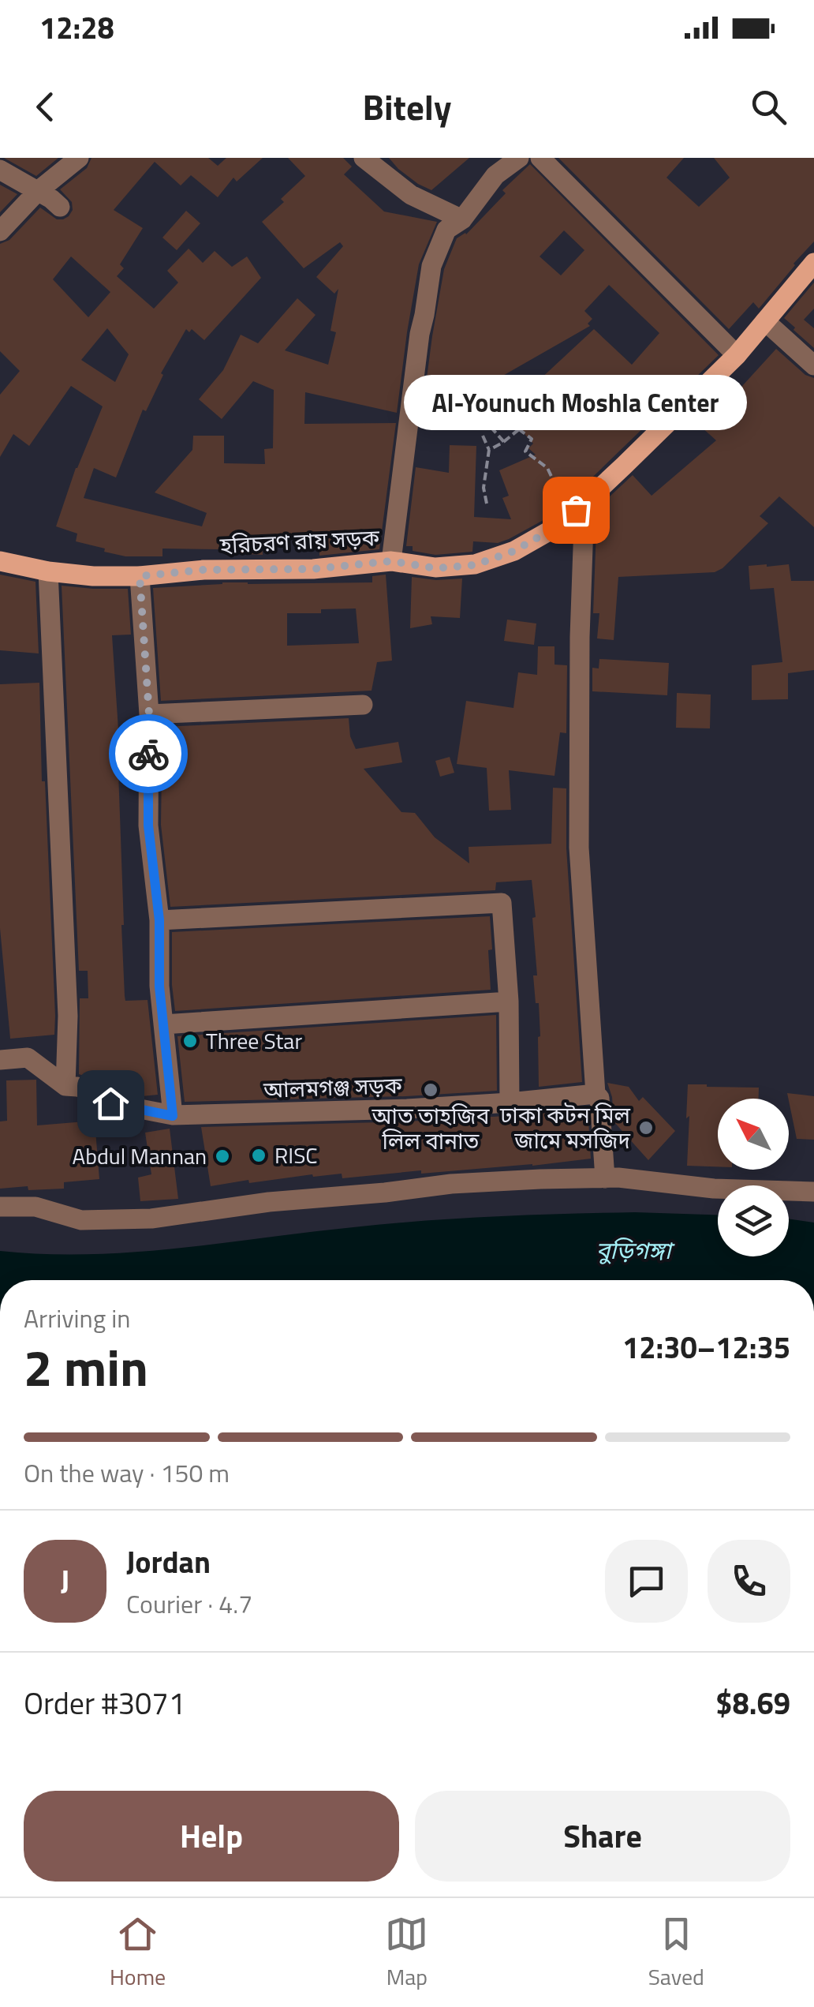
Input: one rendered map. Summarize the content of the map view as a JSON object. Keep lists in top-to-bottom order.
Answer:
{
  "streets": {
    "main road": ["হরিচরণ রায় সড়ক"],
    "street": ["আলমগঞ্জ সড়ক"]
  },
  "water": ["বুড়িগঙ্গা"],
  "places": [
    "Al-Younuch Moshla Center",
    "Three Star",
    "আত তাহজিব লিল বানাত",
    "ঢাকা কটন মিল জামে মসজিদ",
    "RISC",
    "Abdul Mannan"
  ],
  "north": "top left",
  "page": {
    "status": "12:28",
    "header": "Bitely",
    "bubble": "Al-Younuch Moshla Center",
    "heading": ["2 min", "Arriving in", "12:30–12:35"],
    "panel": [
      "Jordan",
      "Courier · 4.7",
      "Order #3071",
      "$8.69"
    ],
    "bar": "On the way · 150 m",
    "round": "J",
    "buttons": ["Help", "Share"],
    "tabs": ["Home", "Map", "Saved"]
  }
}
